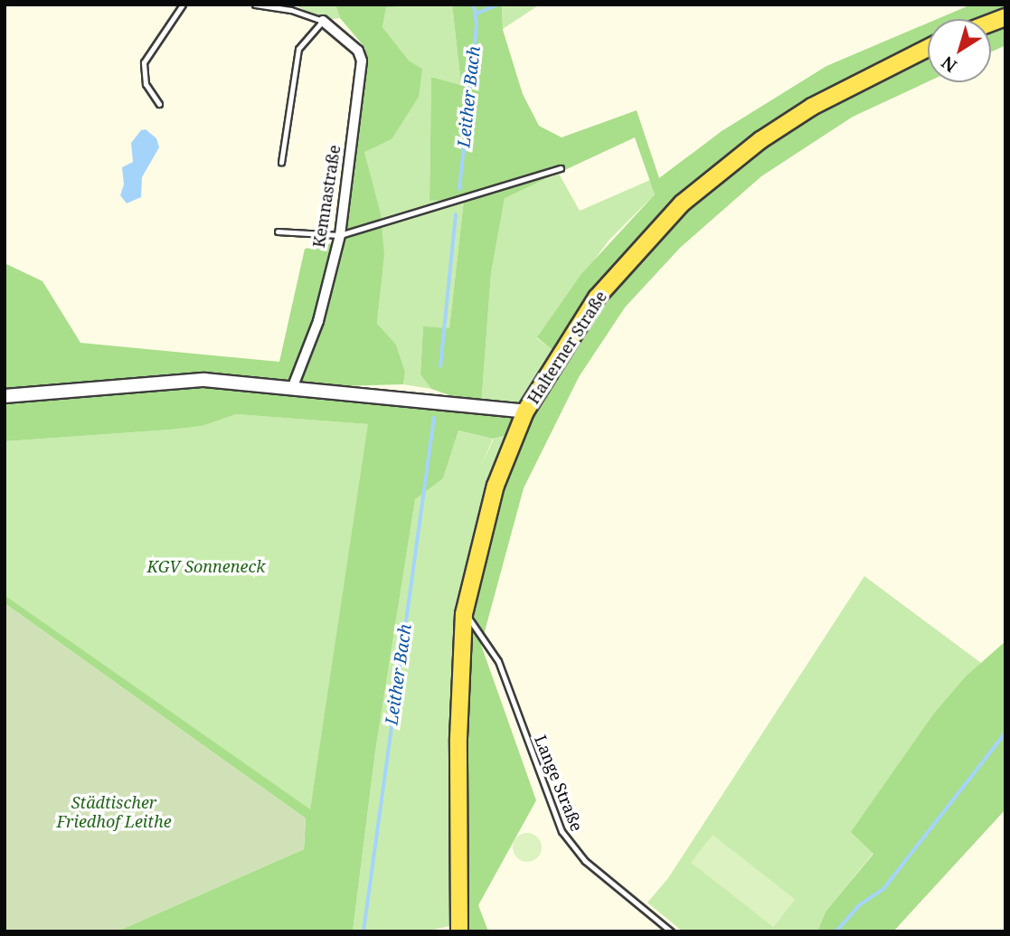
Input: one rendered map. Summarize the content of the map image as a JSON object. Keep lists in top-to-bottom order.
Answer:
{
  "streets": {
    "main road": ["Halterner Straße"],
    "street": ["Kemnastraße"],
    "lane": ["Lange Straße"]
  },
  "crossings": [
    ["Halterner Straße", "Lange Straße"]
  ],
  "water": ["Leither Bach"],
  "parks": ["KGV Sonneneck", "Städtischer Friedhof Leithe"],
  "north": "bottom left"
}
